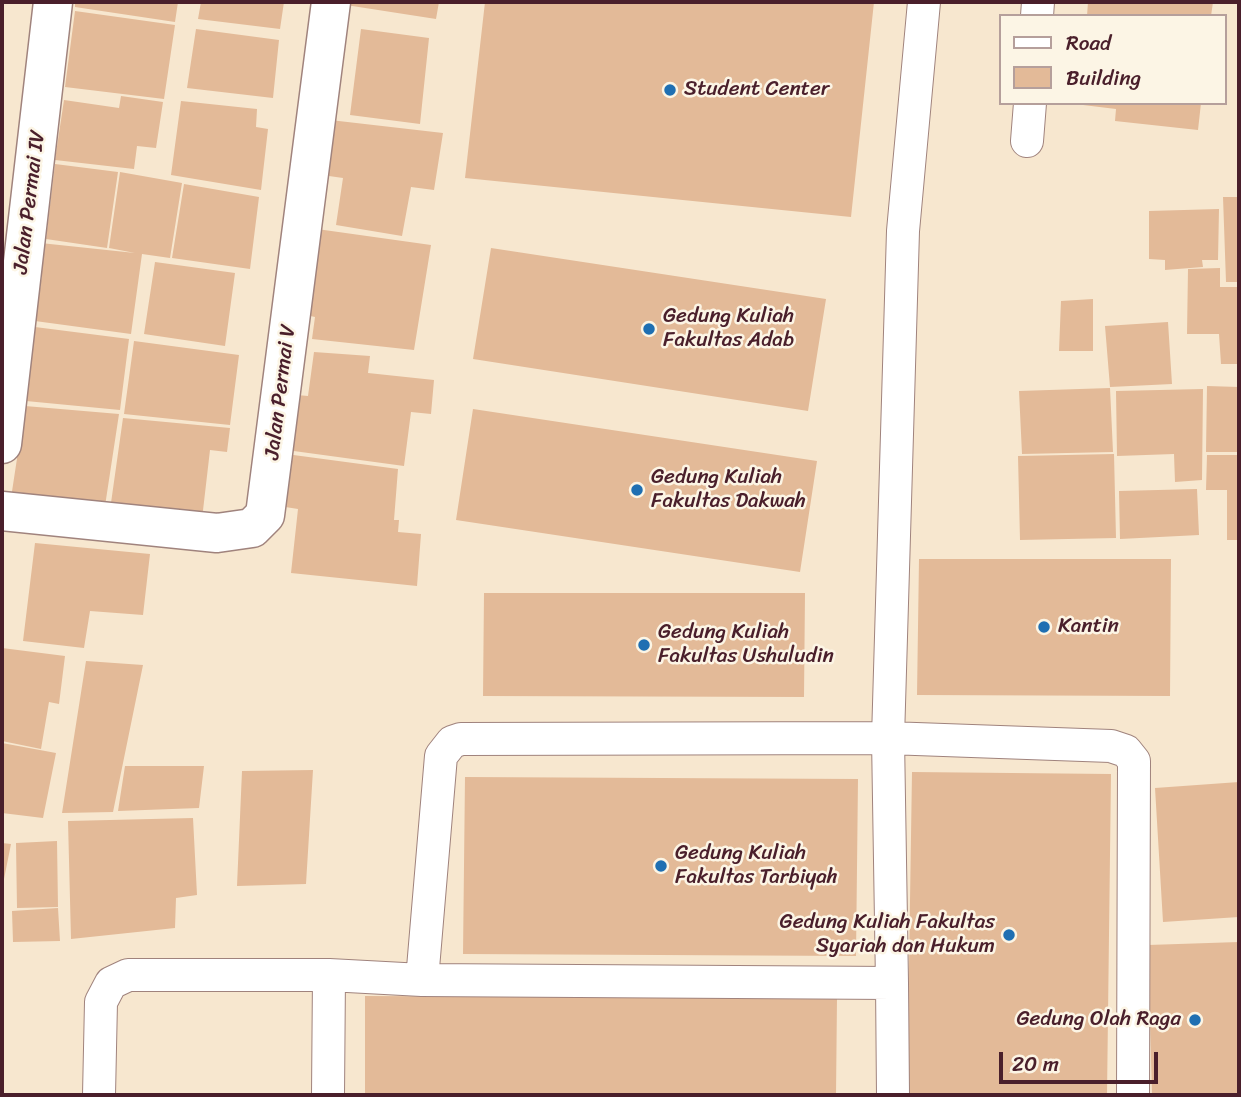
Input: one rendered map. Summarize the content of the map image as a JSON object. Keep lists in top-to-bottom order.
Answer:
{
  "streets": {
    "street": ["Jalan Permai IV", "Jalan Permai V"]
  },
  "places": [
    "Student Center",
    "Gedung Kuliah Fakultas Adab",
    "Gedung Kuliah Fakultas Dakwah",
    "Kantin",
    "Gedung Kuliah Fakultas Ushuludin",
    "Gedung Kuliah Fakultas Tarbiyah",
    "Gedung Kuliah Fakultas Syariah dan Hukum",
    "Gedung Olah Raga"
  ],
  "legend": ["Road", "Building"],
  "scale_bar": "20 m"
}
